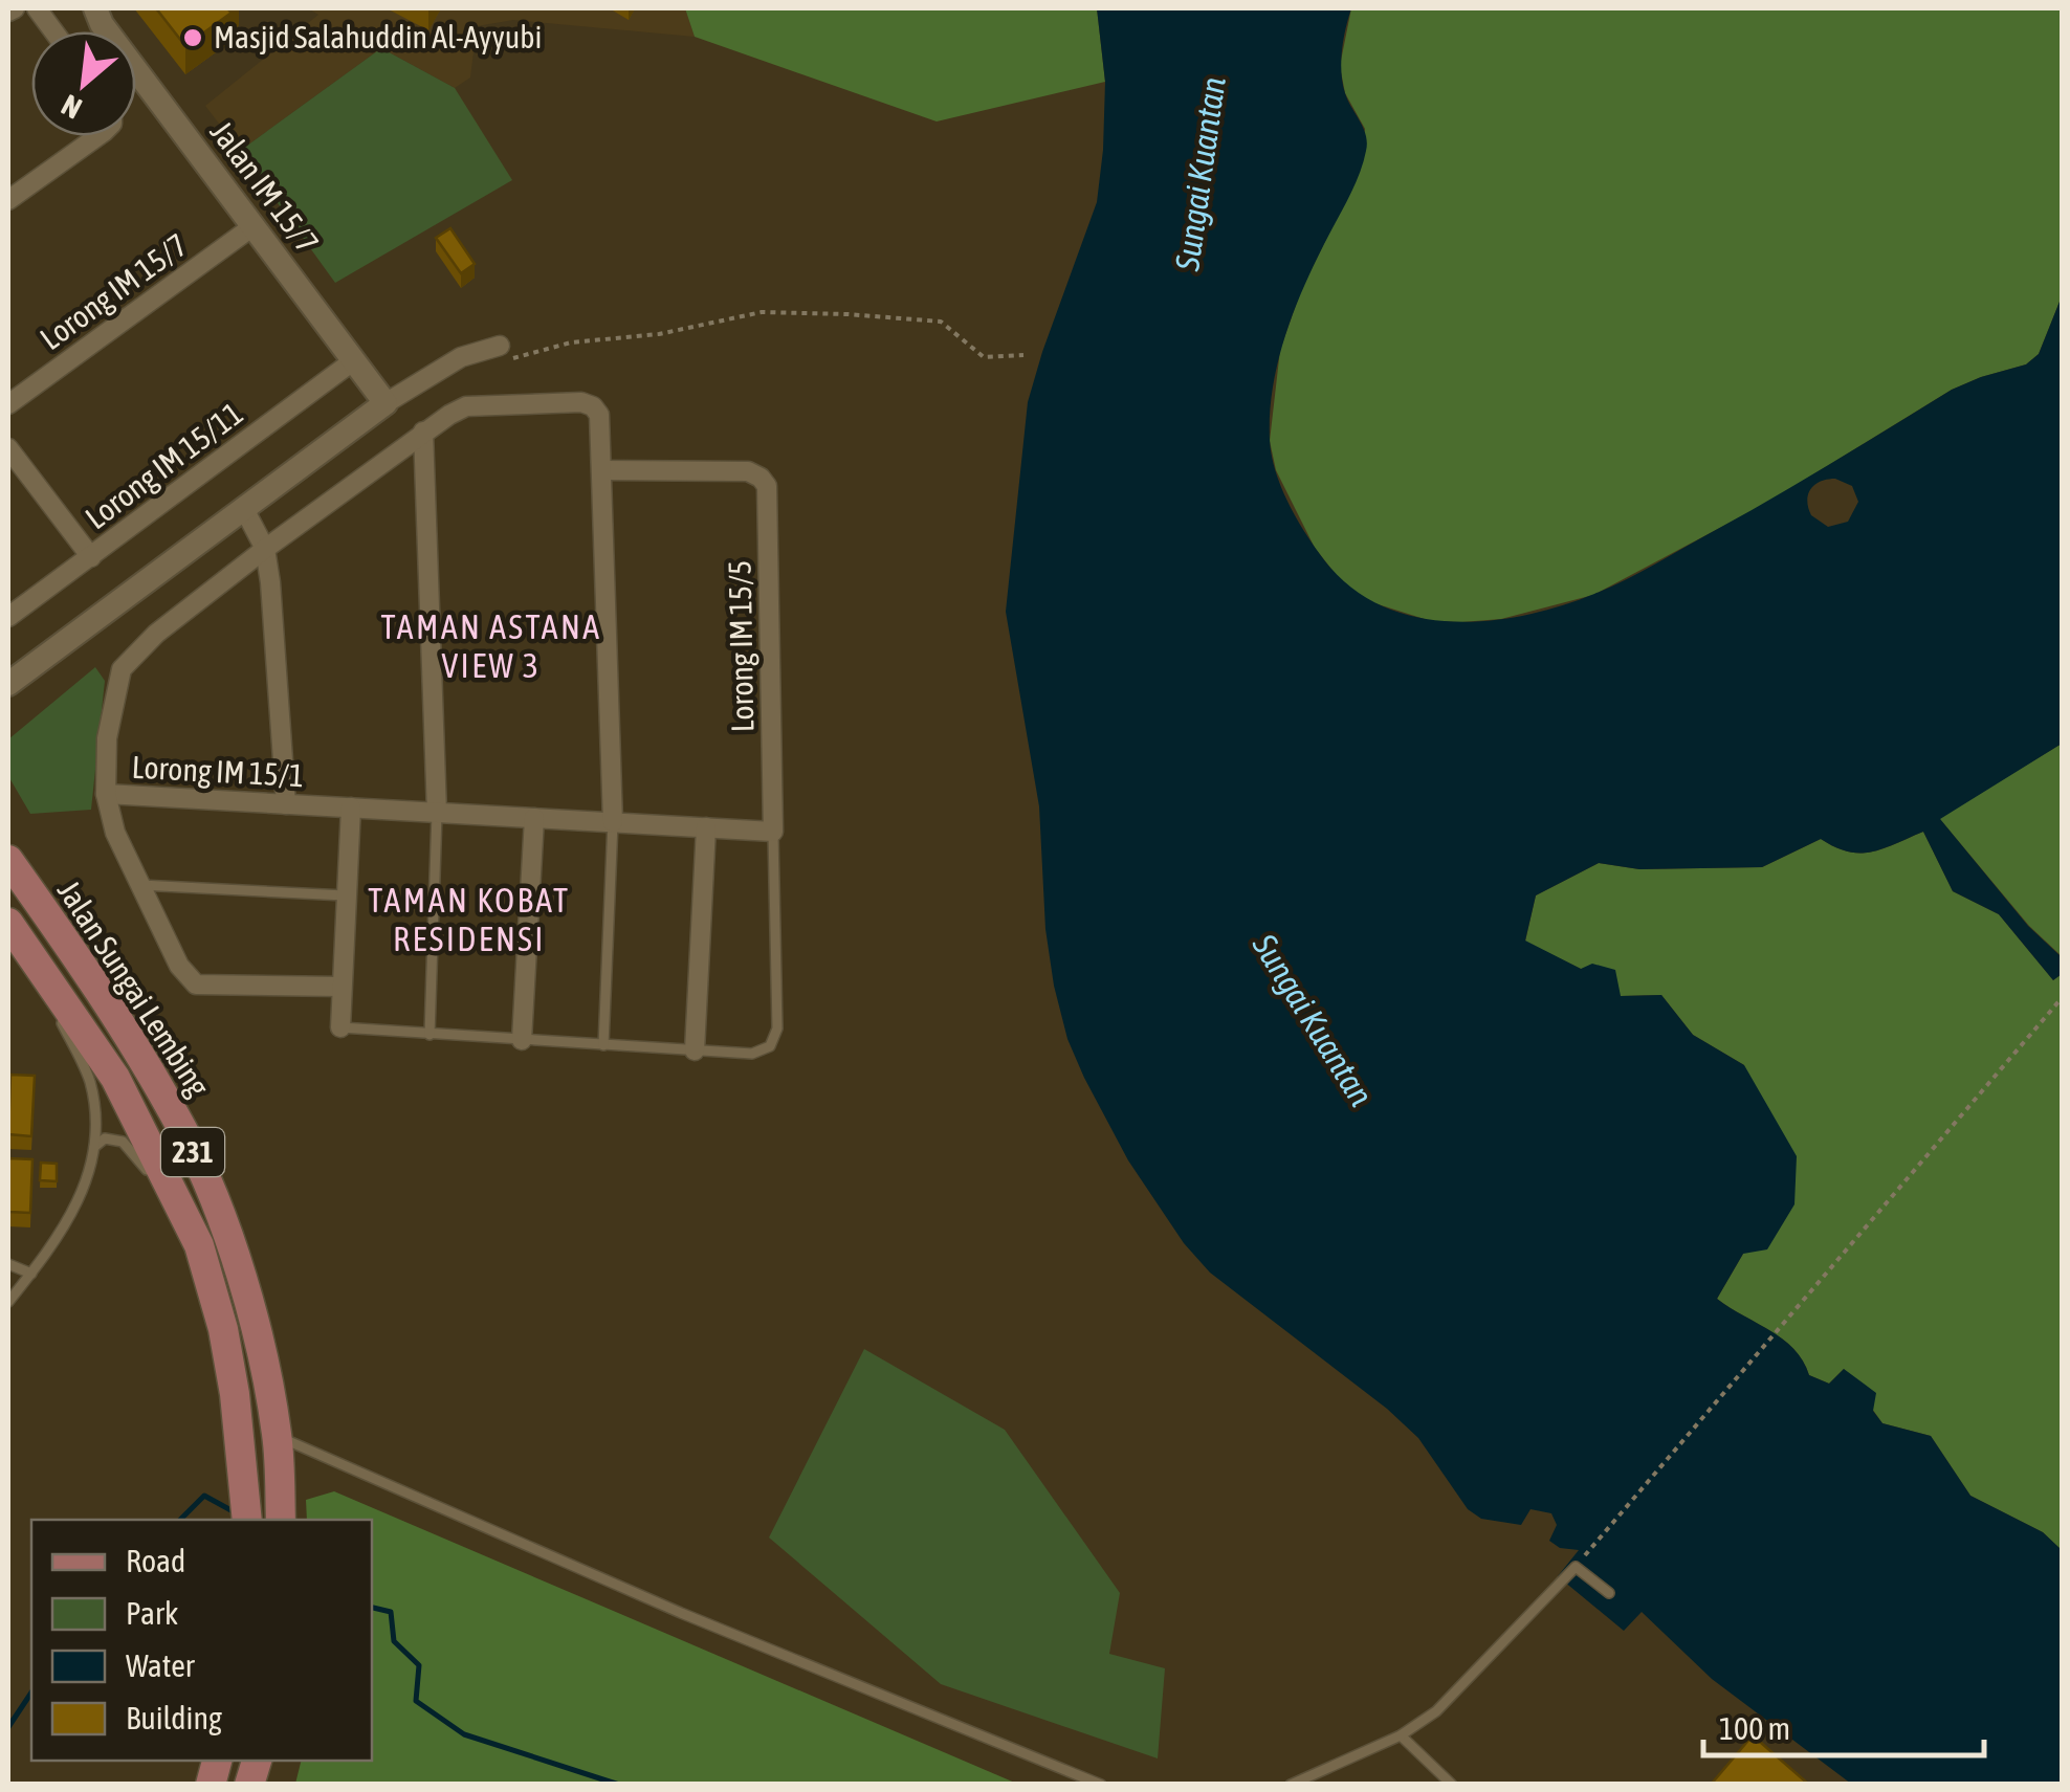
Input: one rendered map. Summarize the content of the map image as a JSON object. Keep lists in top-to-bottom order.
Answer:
{
  "streets": {
    "main road": ["Jalan Sungai Lembing", "231"],
    "street": [
      "Jalan IM 15/7",
      "Lorong IM 15/7",
      "Lorong IM 15/11",
      "Lorong IM 15/5",
      "Lorong IM 15/1"
    ]
  },
  "crossings": [
    ["Jalan IM 15/7", "Lorong IM 15/7"],
    ["Jalan IM 15/7", "Lorong IM 15/11"],
    ["Lorong IM 15/5", "Lorong IM 15/1"]
  ],
  "districts": ["TAMAN ASTANA VIEW 3", "TAMAN KOBAT RESIDENSI"],
  "water": ["Sungai Kuantan"],
  "places": ["Masjid Salahuddin Al-Ayyubi"],
  "legend": [
    "Road",
    "Park",
    "Water",
    "Building"
  ],
  "scale_bar": "100 m",
  "north": "bottom left"
}
